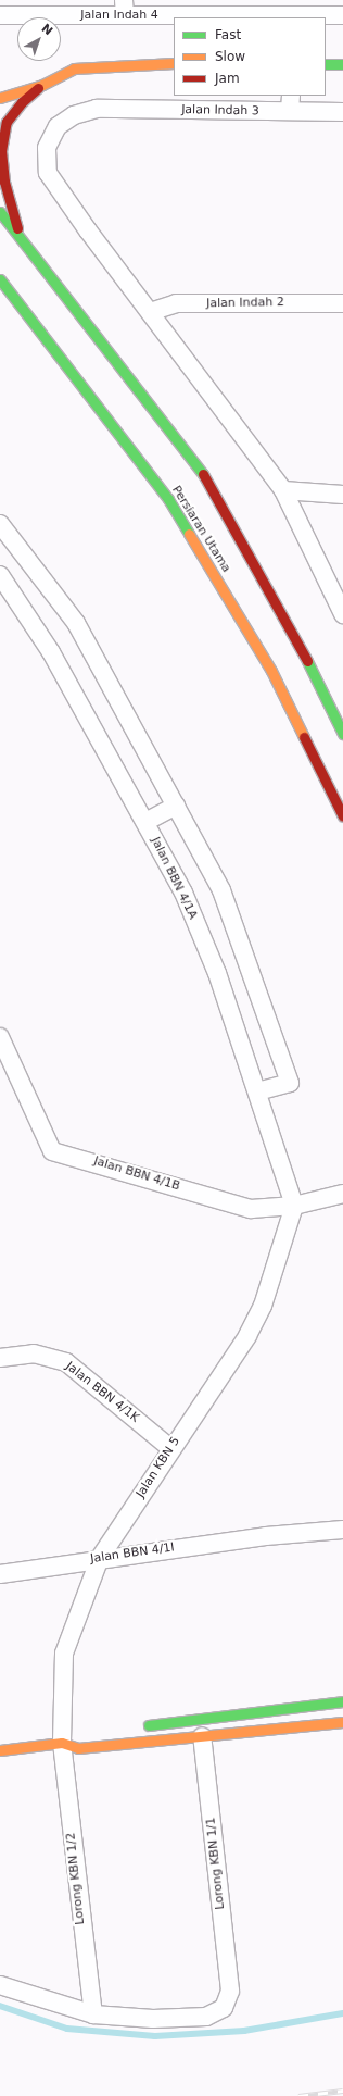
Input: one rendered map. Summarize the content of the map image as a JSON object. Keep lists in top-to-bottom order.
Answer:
{
  "streets": {
    "main road": ["Persiaran Utama"],
    "street": [
      "Jalan Indah 4",
      "Jalan Indah 3",
      "Jalan Indah 2",
      "Jalan BBN 4/1A",
      "Jalan BBN 4/1B",
      "Jalan BBN 4/1K",
      "Jalan KBN 5",
      "Jalan BBN 4/1I",
      "Lorong KBN 1/1",
      "Lorong KBN 1/2"
    ]
  },
  "crossings": [
    ["Jalan Indah 3", "Jalan Indah 2"],
    ["Jalan BBN 4/1A", "Jalan BBN 4/1B"],
    ["Jalan BBN 4/1A", "Jalan KBN 5"],
    ["Jalan BBN 4/1B", "Jalan KBN 5"],
    ["Jalan BBN 4/1K", "Jalan KBN 5"],
    ["Jalan KBN 5", "Jalan BBN 4/1I"],
    ["Jalan KBN 5", "Lorong KBN 1/2"],
    ["Lorong KBN 1/1", "Lorong KBN 1/2"]
  ],
  "legend": ["Fast", "Slow", "Jam"],
  "north": "top right"
}
